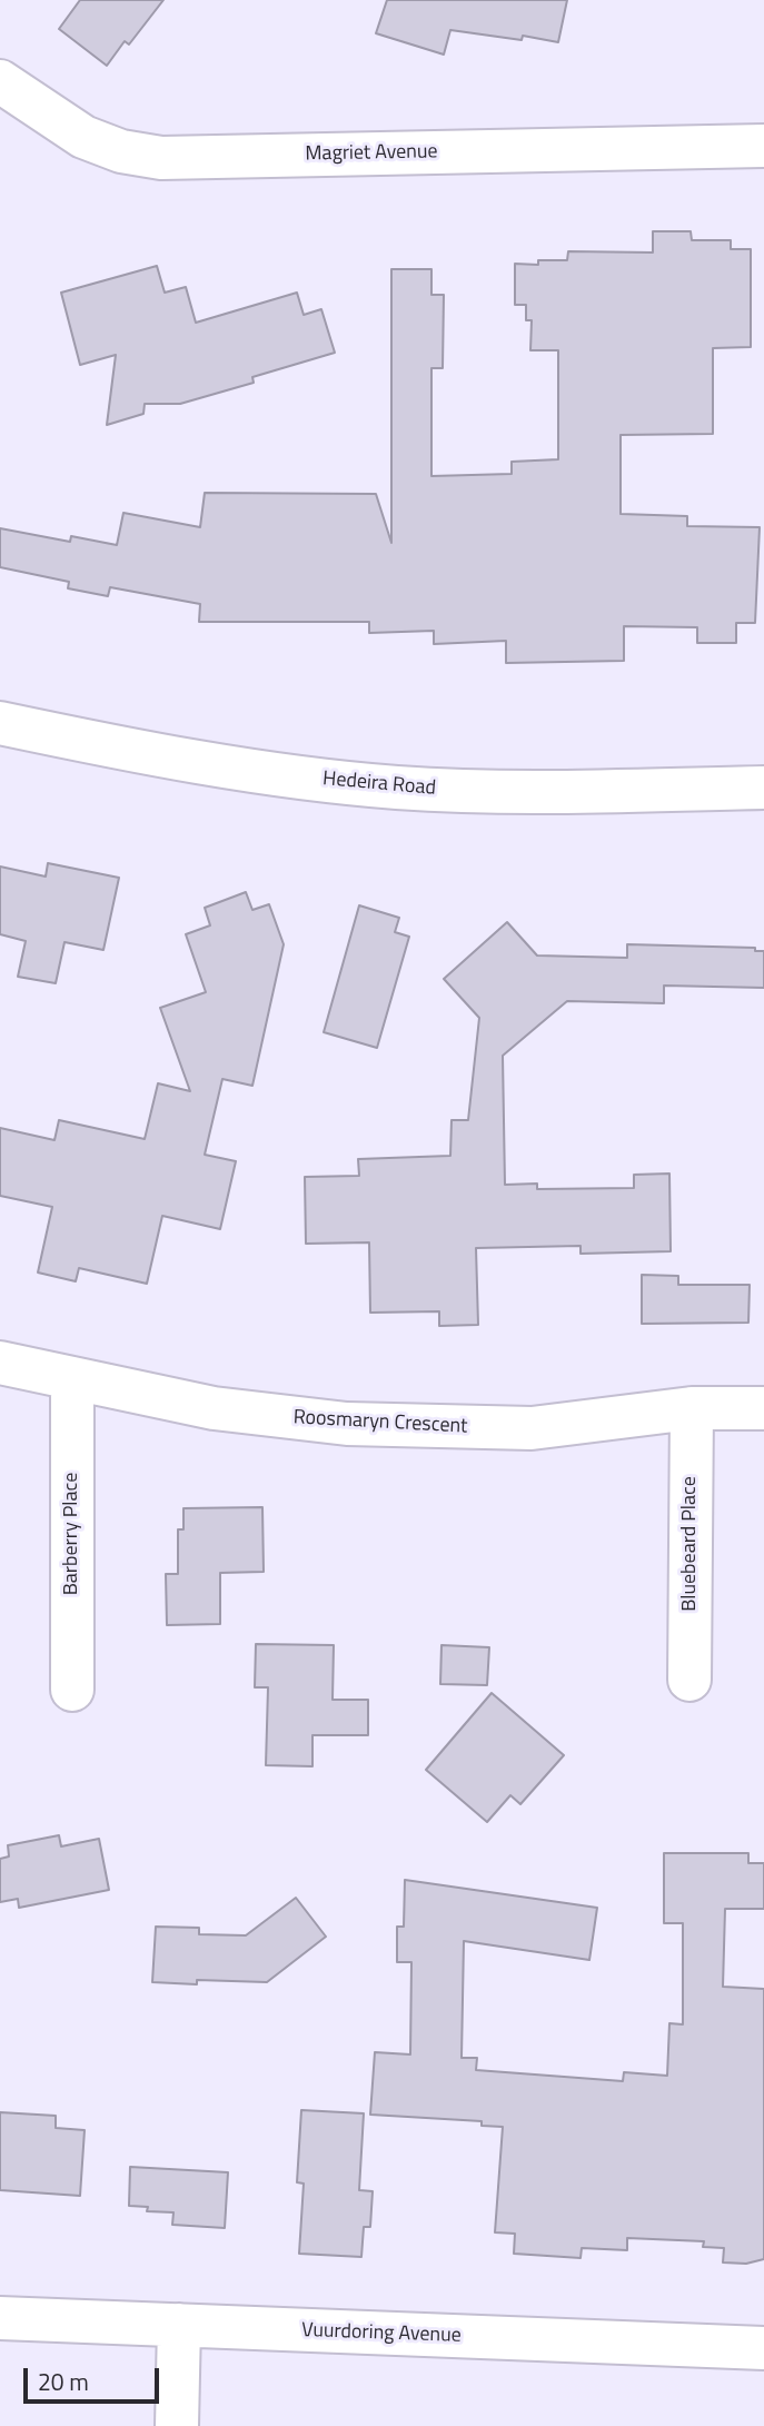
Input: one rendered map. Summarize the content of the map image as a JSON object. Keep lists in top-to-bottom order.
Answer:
{
  "streets": {
    "street": [
      "Magriet Avenue",
      "Hedeira Road",
      "Roosmaryn Crescent",
      "Barberry Place",
      "Bluebeard Place",
      "Vuurdoring Avenue"
    ]
  },
  "crossings": [
    ["Roosmaryn Crescent", "Barberry Place"],
    ["Roosmaryn Crescent", "Bluebeard Place"]
  ],
  "scale_bar": "20 m"
}
